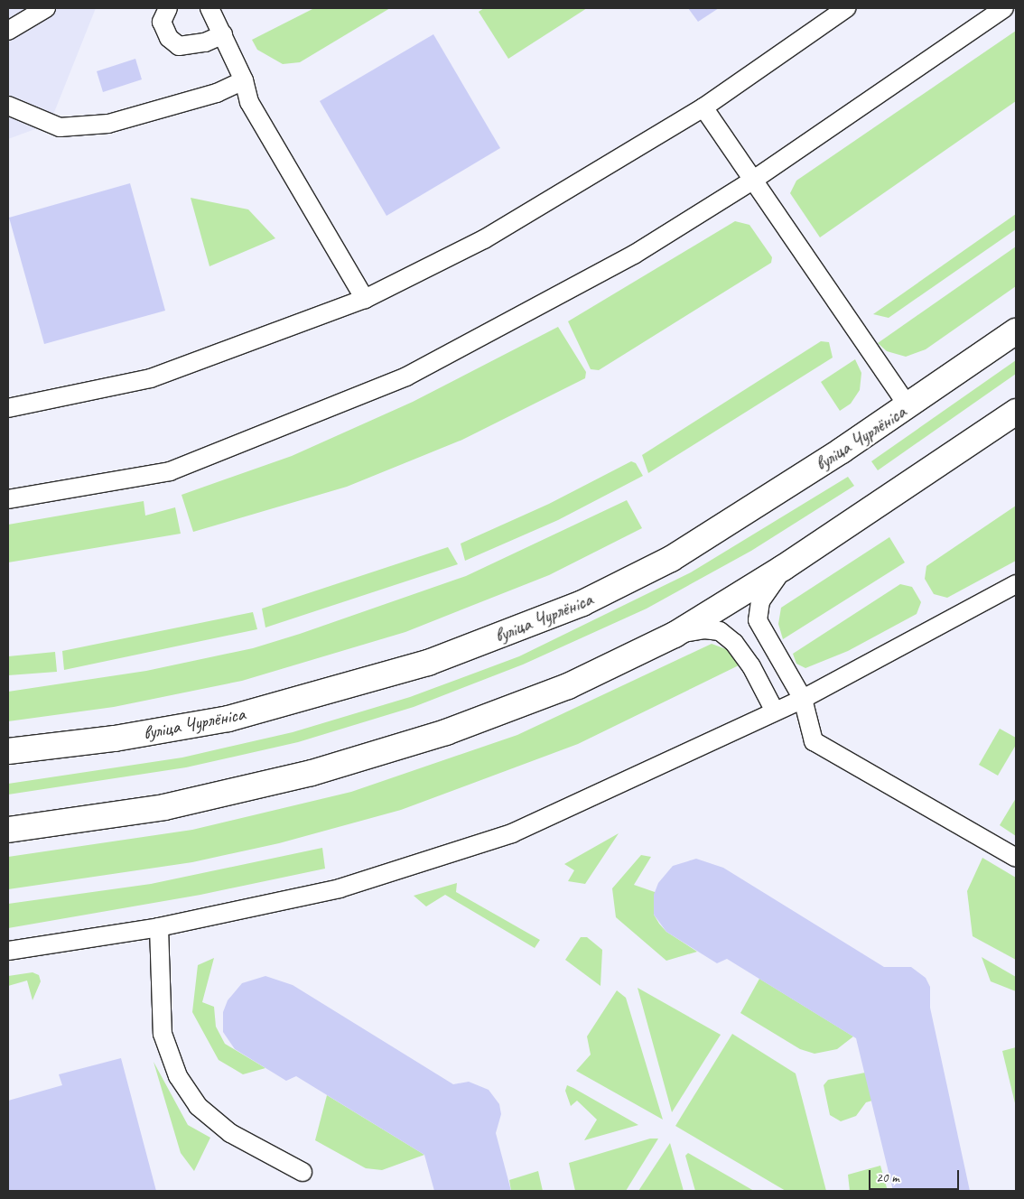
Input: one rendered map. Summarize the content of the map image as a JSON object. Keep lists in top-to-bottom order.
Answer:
{
  "streets": {
    "main road": ["вуліца Чурлёніса"]
  },
  "scale_bar": "20 m"
}
